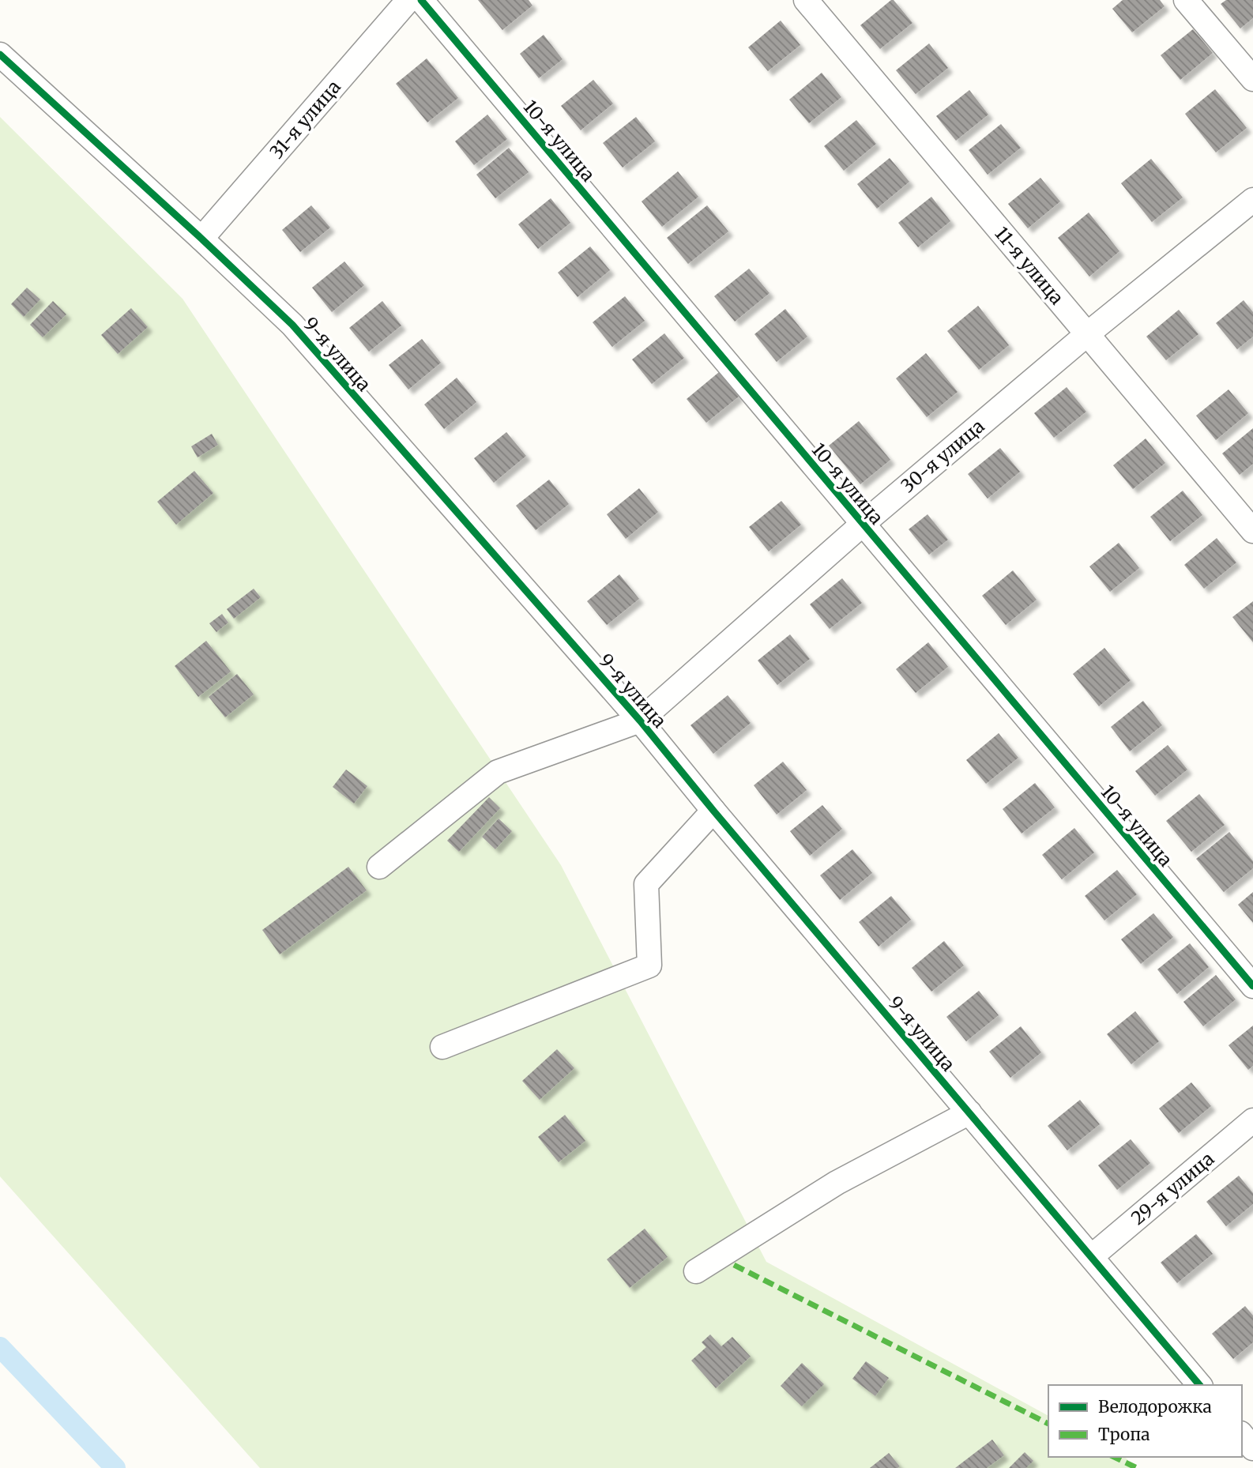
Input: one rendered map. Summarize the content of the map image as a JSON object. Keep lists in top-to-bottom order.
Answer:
{
  "streets": {
    "street": [
      "31-я улица",
      "10-я улица",
      "11-я улица",
      "9-я улица",
      "30-я улица",
      "29-я улица"
    ]
  },
  "crossings": [
    ["31-я улица", "9-я улица"],
    ["10-я улица", "30-я улица"],
    ["11-я улица", "30-я улица"],
    ["9-я улица", "30-я улица"],
    ["9-я улица", "29-я улица"]
  ],
  "legend": ["Велодорожка", "Тропа"]
}
